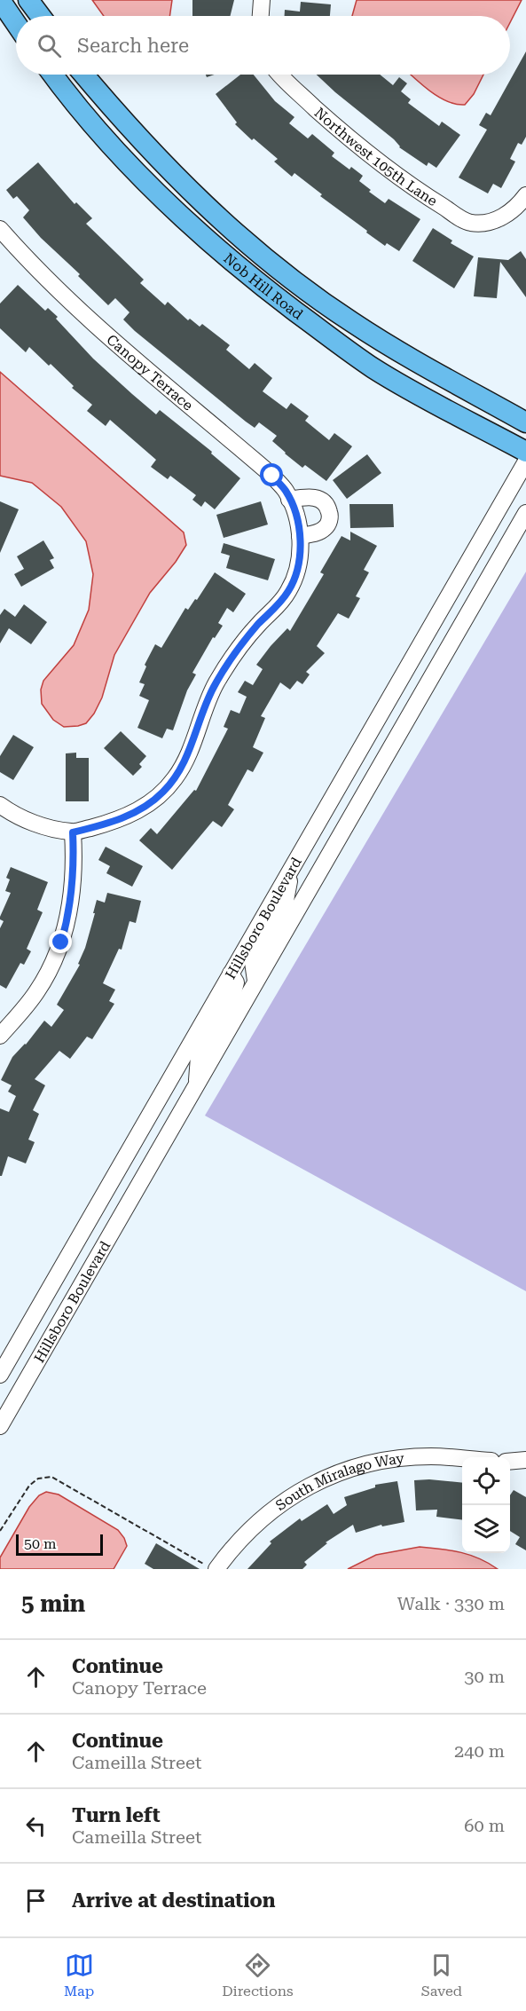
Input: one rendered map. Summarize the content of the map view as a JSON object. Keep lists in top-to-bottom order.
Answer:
{
  "streets": {
    "main road": ["Nob Hill Road"],
    "street": [
      "Northwest 105th Lane",
      "Canopy Terrace",
      "Hillsboro Boulevard",
      "South Miralago Way"
    ]
  },
  "scale_bar": "50 m",
  "page": {
    "search": "Search here",
    "scale": "50 m",
    "heading": ["5 min", "Walk · 330 m"],
    "list": [
      ["Continue", "Canopy Terrace", "30 m"],
      ["Continue", "Cameilla Street", "240 m"],
      ["Turn left", "Cameilla Street", "60 m"],
      "Arrive at destination"
    ],
    "nav": ["Map", "Directions", "Saved"]
  }
}
